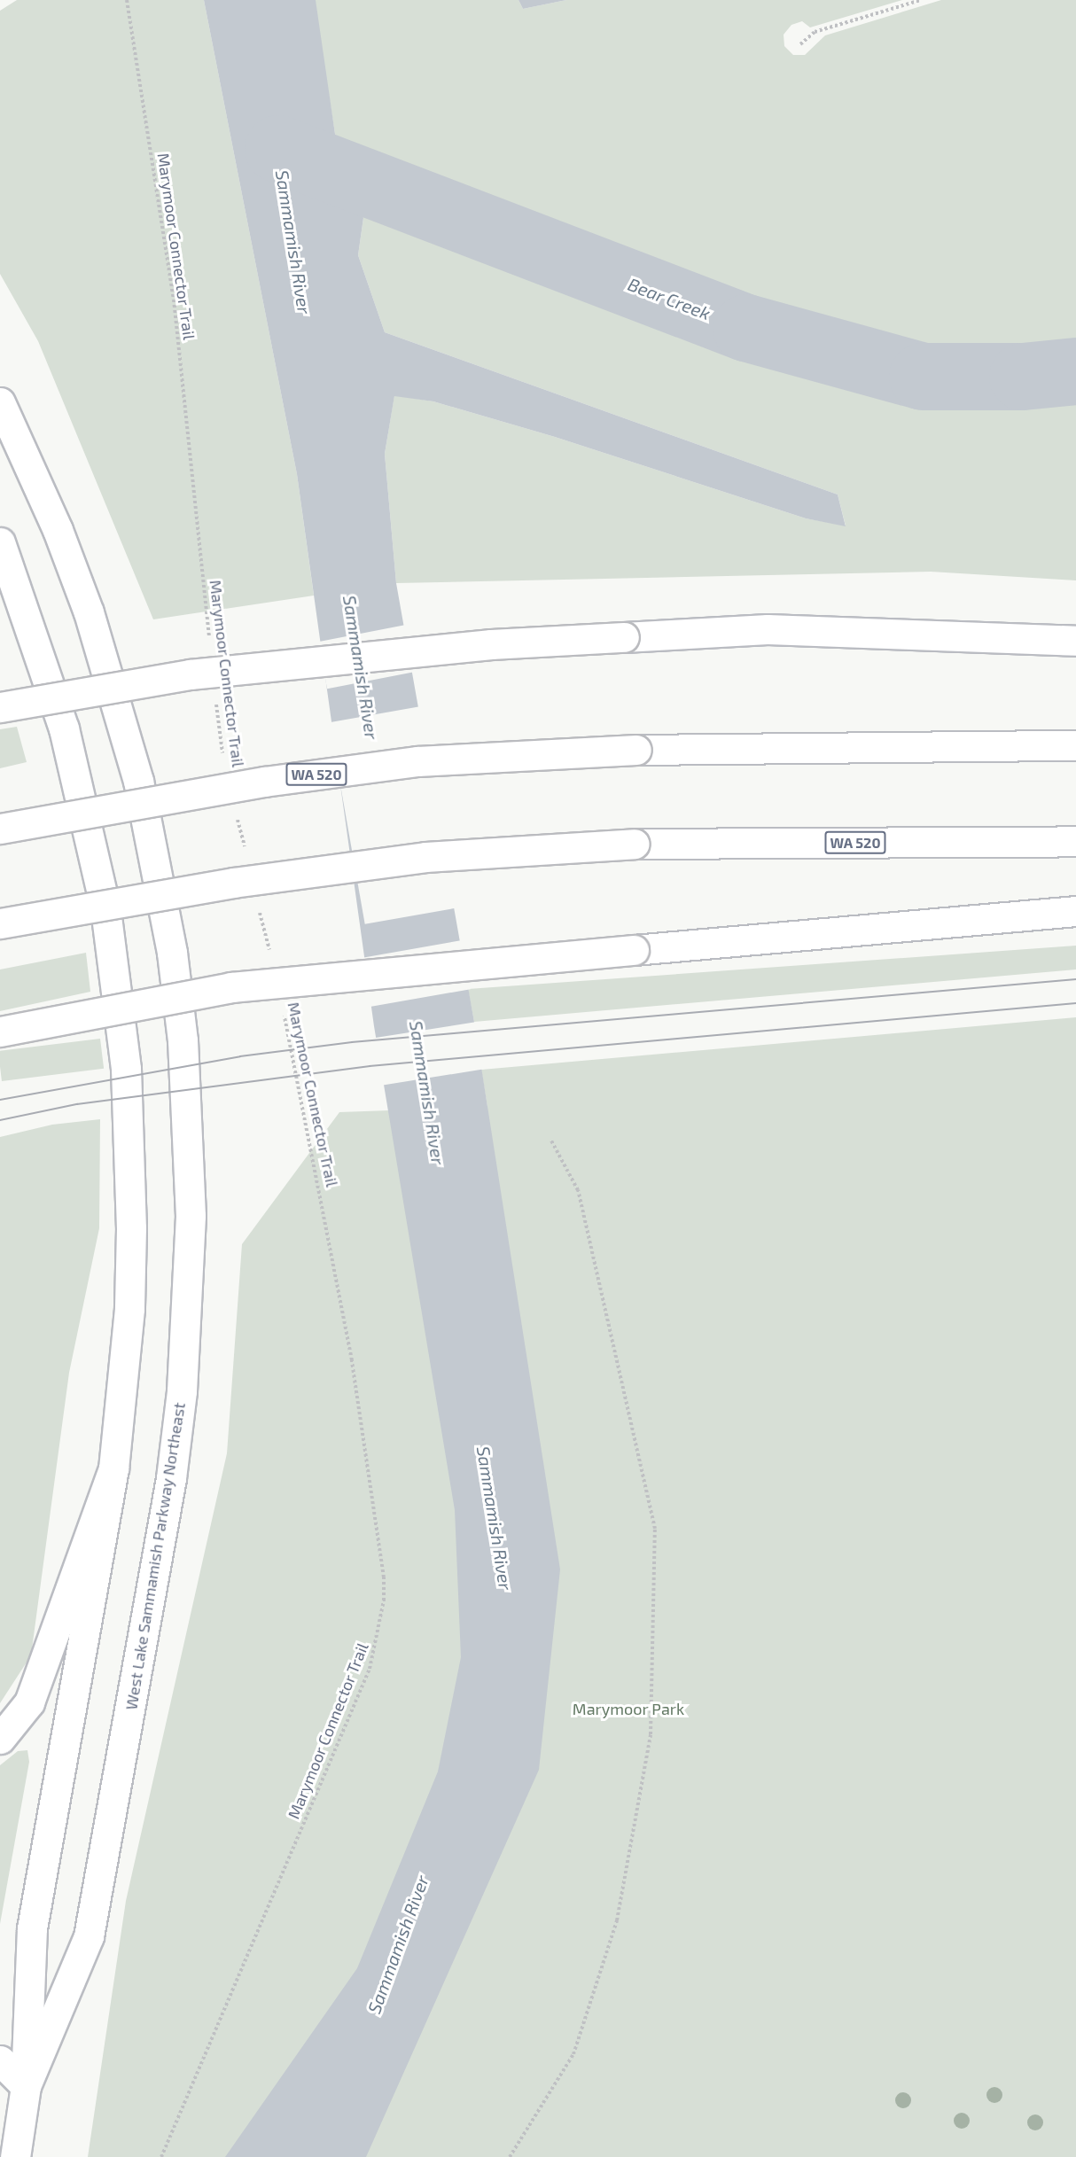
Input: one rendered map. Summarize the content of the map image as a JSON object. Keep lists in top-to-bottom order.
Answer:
{
  "streets": {
    "main road": ["WA 520", "West Lake Sammamish Parkway Northeast"],
    "path": ["Marymoor Connector Trail"]
  },
  "water": ["Sammamish River", "Bear Creek"],
  "parks": ["Marymoor Park"]
}
